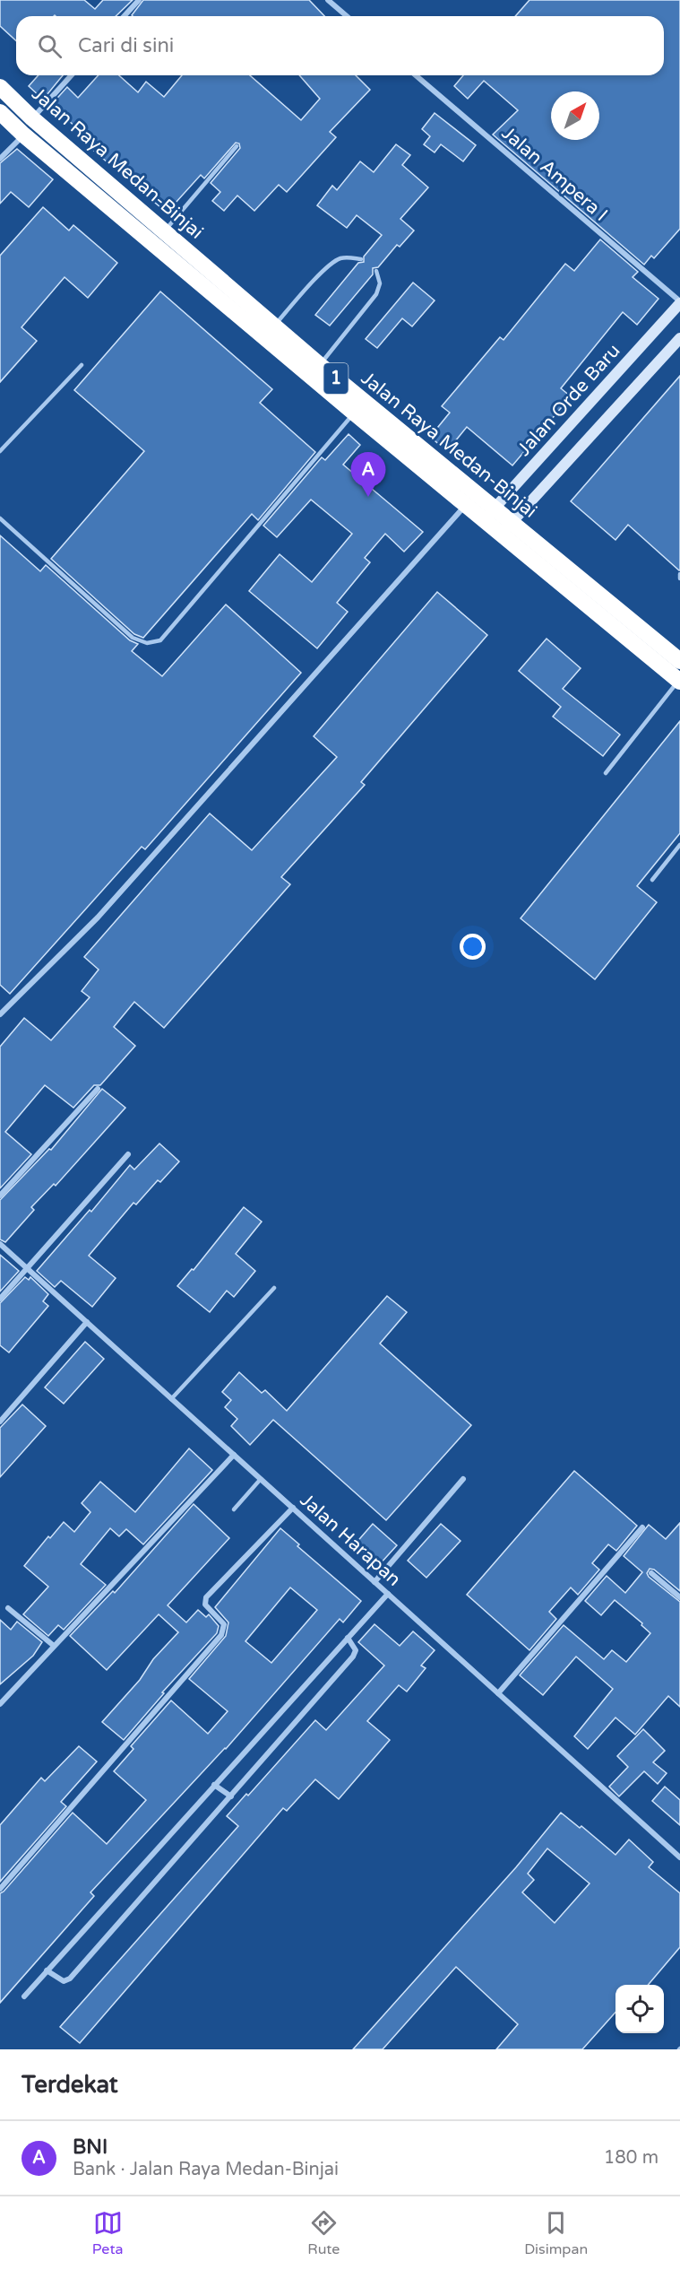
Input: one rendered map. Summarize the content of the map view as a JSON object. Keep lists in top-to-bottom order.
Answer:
{
  "streets": {
    "highway": ["Jalan Raya Medan-Binjai", "1"],
    "main road": ["Jalan Orde Baru"],
    "street": ["Jalan Ampera I", "Jalan Harapan"]
  },
  "crossings": [
    ["Jalan Raya Medan-Binjai", "Jalan Orde Baru"],
    ["Jalan Ampera I", "Jalan Orde Baru"]
  ],
  "north": "top right",
  "page": {
    "search": "Cari di sini",
    "pins": "A",
    "heading": "Terdekat",
    "list": [
      {
        "mark": "A",
        "name": "BNI",
        "note": "Bank · Jalan Raya Medan-Binjai",
        "value": "180 m"
      }
    ],
    "nav": ["Peta", "Rute", "Disimpan"]
  }
}
